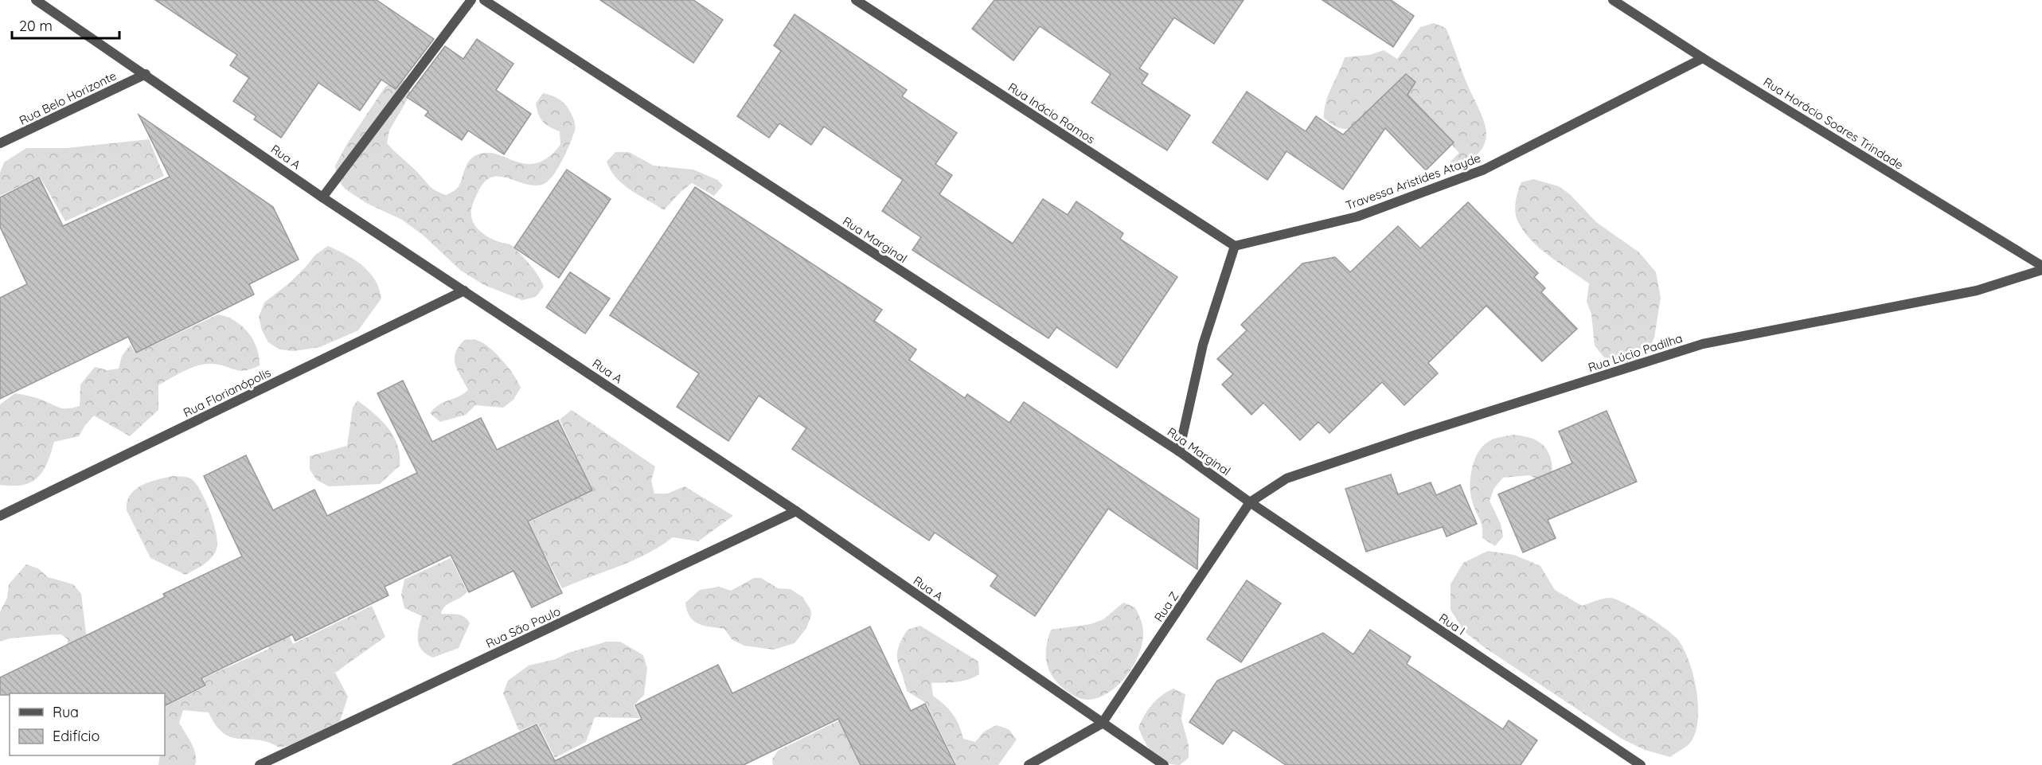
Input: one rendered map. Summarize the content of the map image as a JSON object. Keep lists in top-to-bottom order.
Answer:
{
  "streets": {
    "street": [
      "Rua Belo Horizonte",
      "Rua Inácio Ramos",
      "Rua Horácio Soares Trindade",
      "Rua A",
      "Travessa Aristides Atayde",
      "Rua Marginal",
      "Rua Lúcio Padilha",
      "Rua Florianópolis",
      "Rua Z",
      "Rua I",
      "Rua São Paulo"
    ]
  },
  "crossings": [
    ["Rua Belo Horizonte", "Rua A"],
    ["Rua Inácio Ramos", "Travessa Aristides Atayde"],
    ["Rua Horácio Soares Trindade", "Travessa Aristides Atayde"],
    ["Rua A", "Rua Florianópolis"],
    ["Rua A", "Rua Z"],
    ["Rua A", "Rua São Paulo"],
    ["Rua Marginal", "Rua Lúcio Padilha"],
    ["Rua Marginal", "Rua Z"],
    ["Rua Marginal", "Rua I"],
    ["Rua Lúcio Padilha", "Rua Z"],
    ["Rua Lúcio Padilha", "Rua I"],
    ["Rua Z", "Rua I"]
  ],
  "legend": ["Rua", "Edifício"],
  "scale_bar": "20 m"
}
